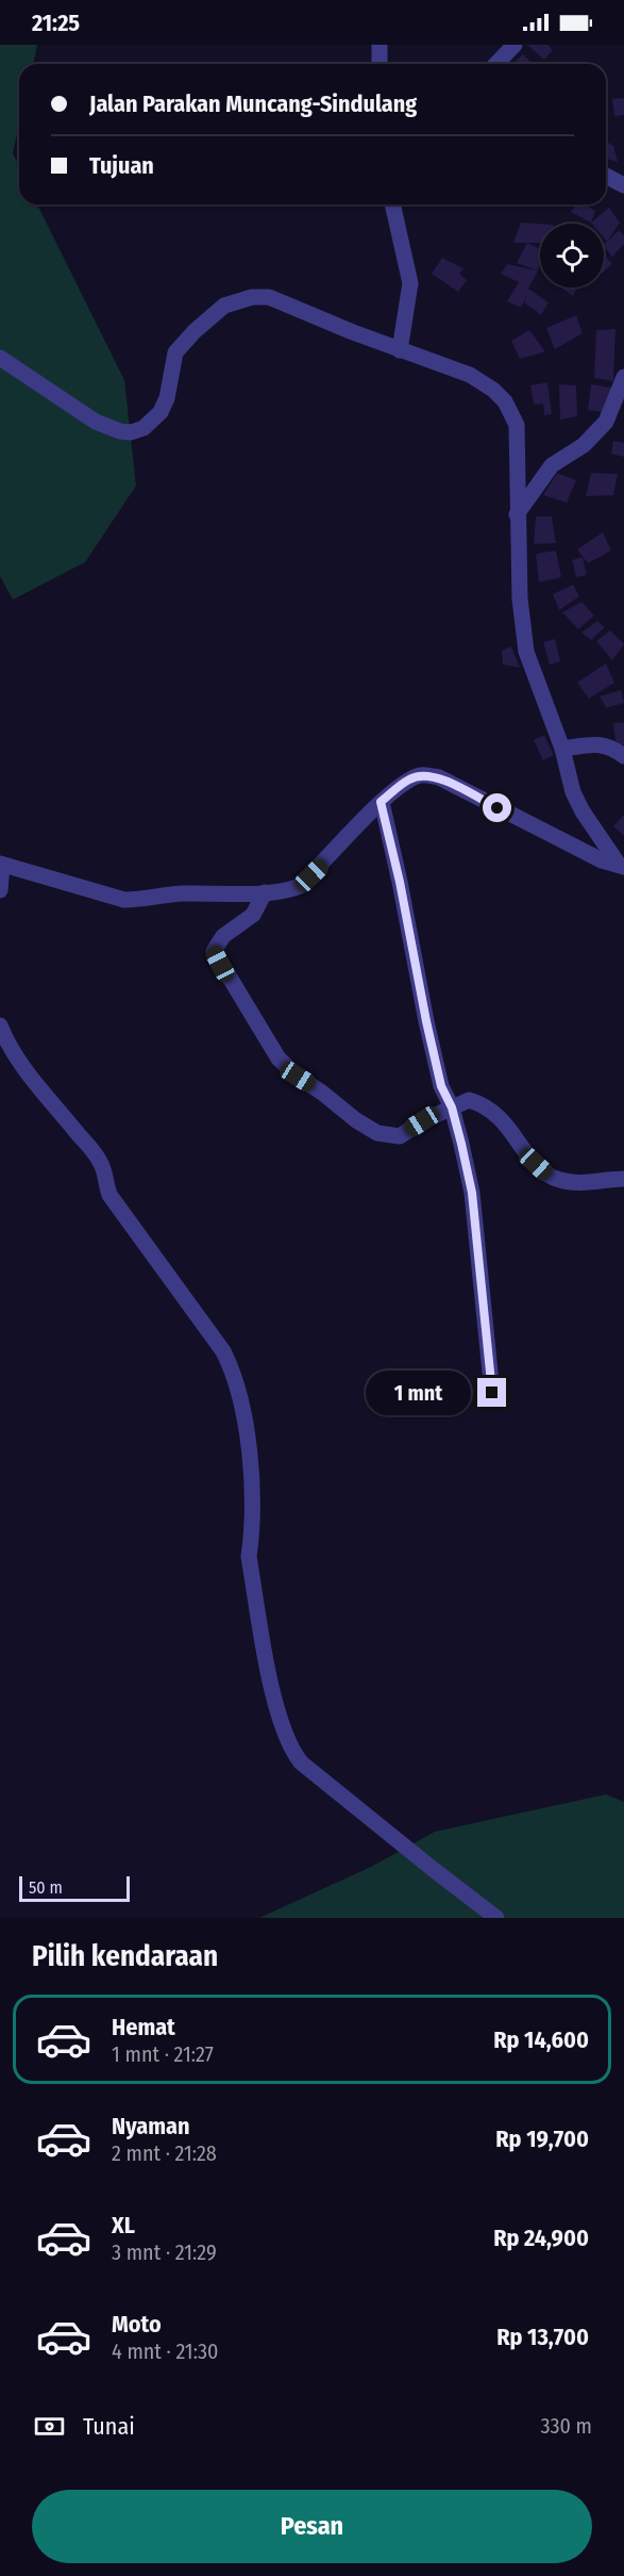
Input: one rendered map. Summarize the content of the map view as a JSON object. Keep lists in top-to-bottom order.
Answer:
{
  "scale_bar": "50 m",
  "page": {
    "status": "21:25",
    "banner": ["Jalan Parakan Muncang-Sindulang", "Tujuan"],
    "bubble": "1 mnt",
    "scale": "50 m",
    "heading": "Pilih kendaraan",
    "list": [
      {
        "name": "Hemat",
        "note": "1 mnt · 21:27",
        "value": "Rp 14,600"
      },
      {
        "name": "Nyaman",
        "note": "2 mnt · 21:28",
        "value": "Rp 19,700"
      },
      {
        "name": "XL",
        "note": "3 mnt · 21:29",
        "value": "Rp 24,900"
      },
      {
        "name": "Moto",
        "note": "4 mnt · 21:30",
        "value": "Rp 13,700"
      }
    ],
    "pay": ["Tunai", "330 m"],
    "buttons": "Pesan"
  }
}
